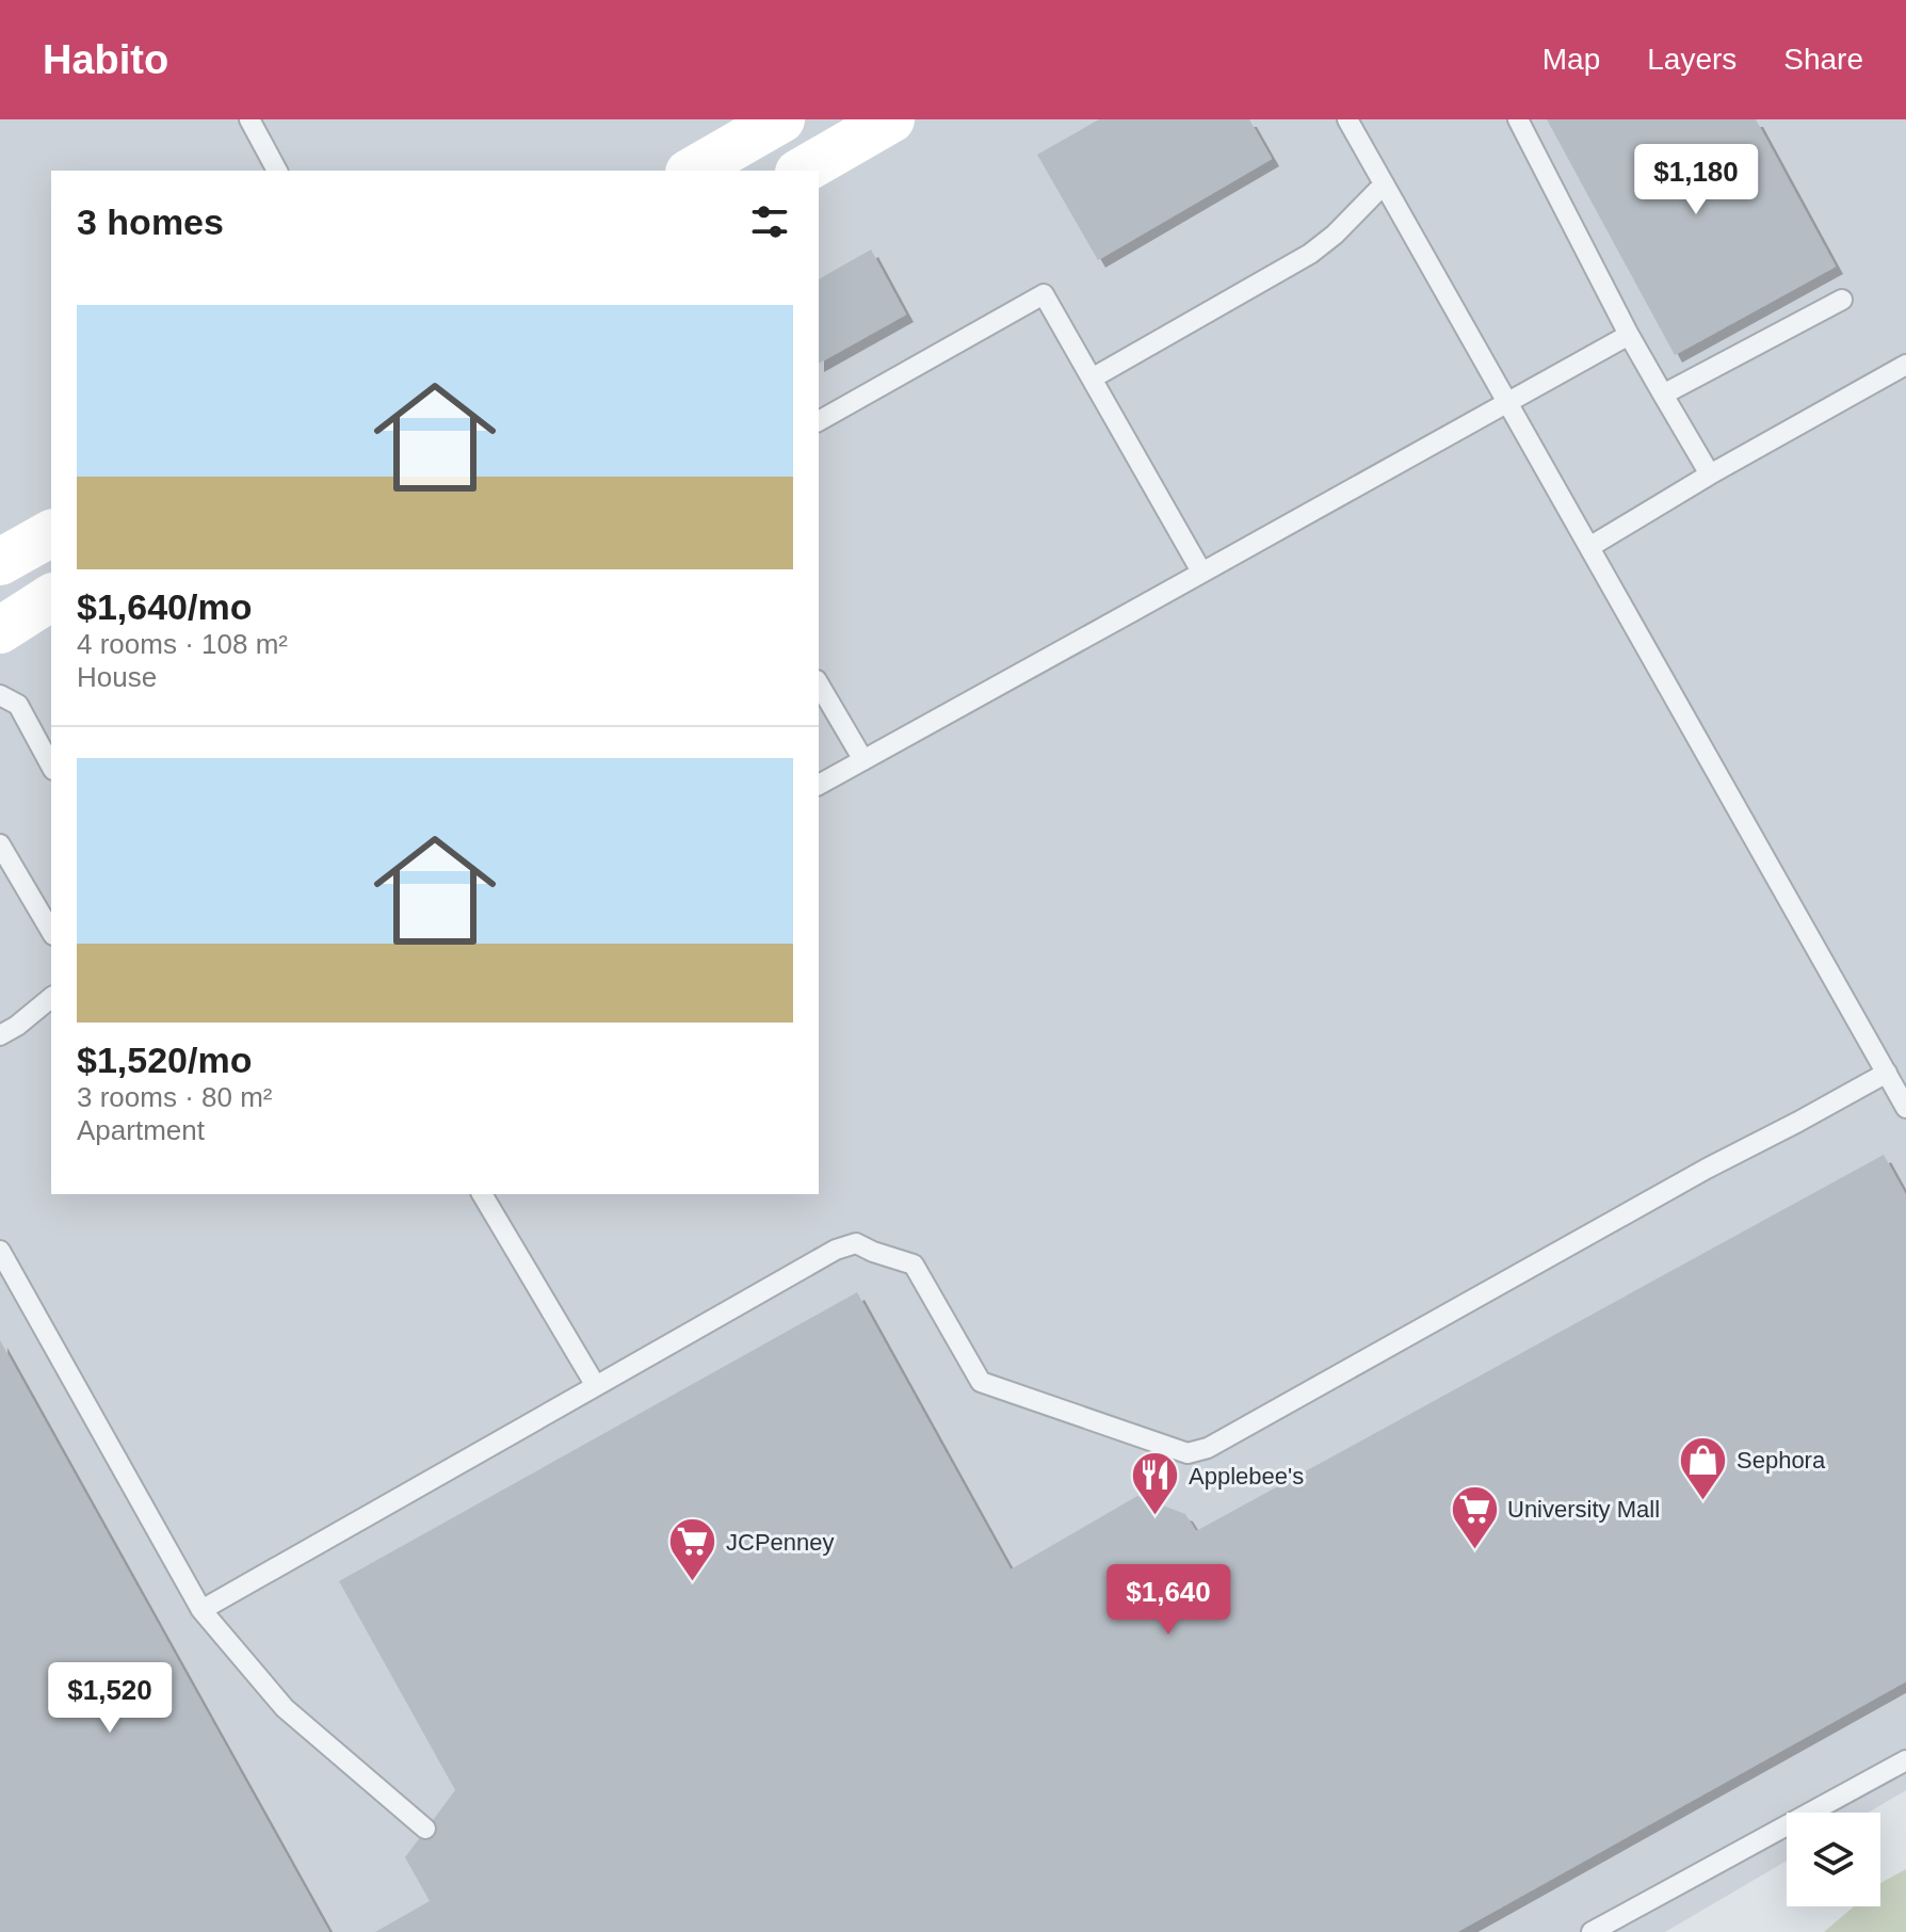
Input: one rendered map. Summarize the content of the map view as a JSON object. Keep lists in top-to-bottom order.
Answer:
{
  "places": {
    "shop": ["Sephora"],
    "restaurant": ["Applebee's"],
    "supermarket": ["University Mall", "JCPenney"]
  },
  "page": {
    "header": "Habito",
    "nav": ["Map", "Layers", "Share"],
    "price": ["$1,180", "$1,640", "$1,520"],
    "heading": "3 homes",
    "list": [
      {
        "name": "$1,640/mo",
        "note": "4 rooms · 108 m² · House"
      },
      {
        "name": "$1,520/mo",
        "note": "3 rooms · 80 m² · Apartment"
      }
    ]
  }
}
